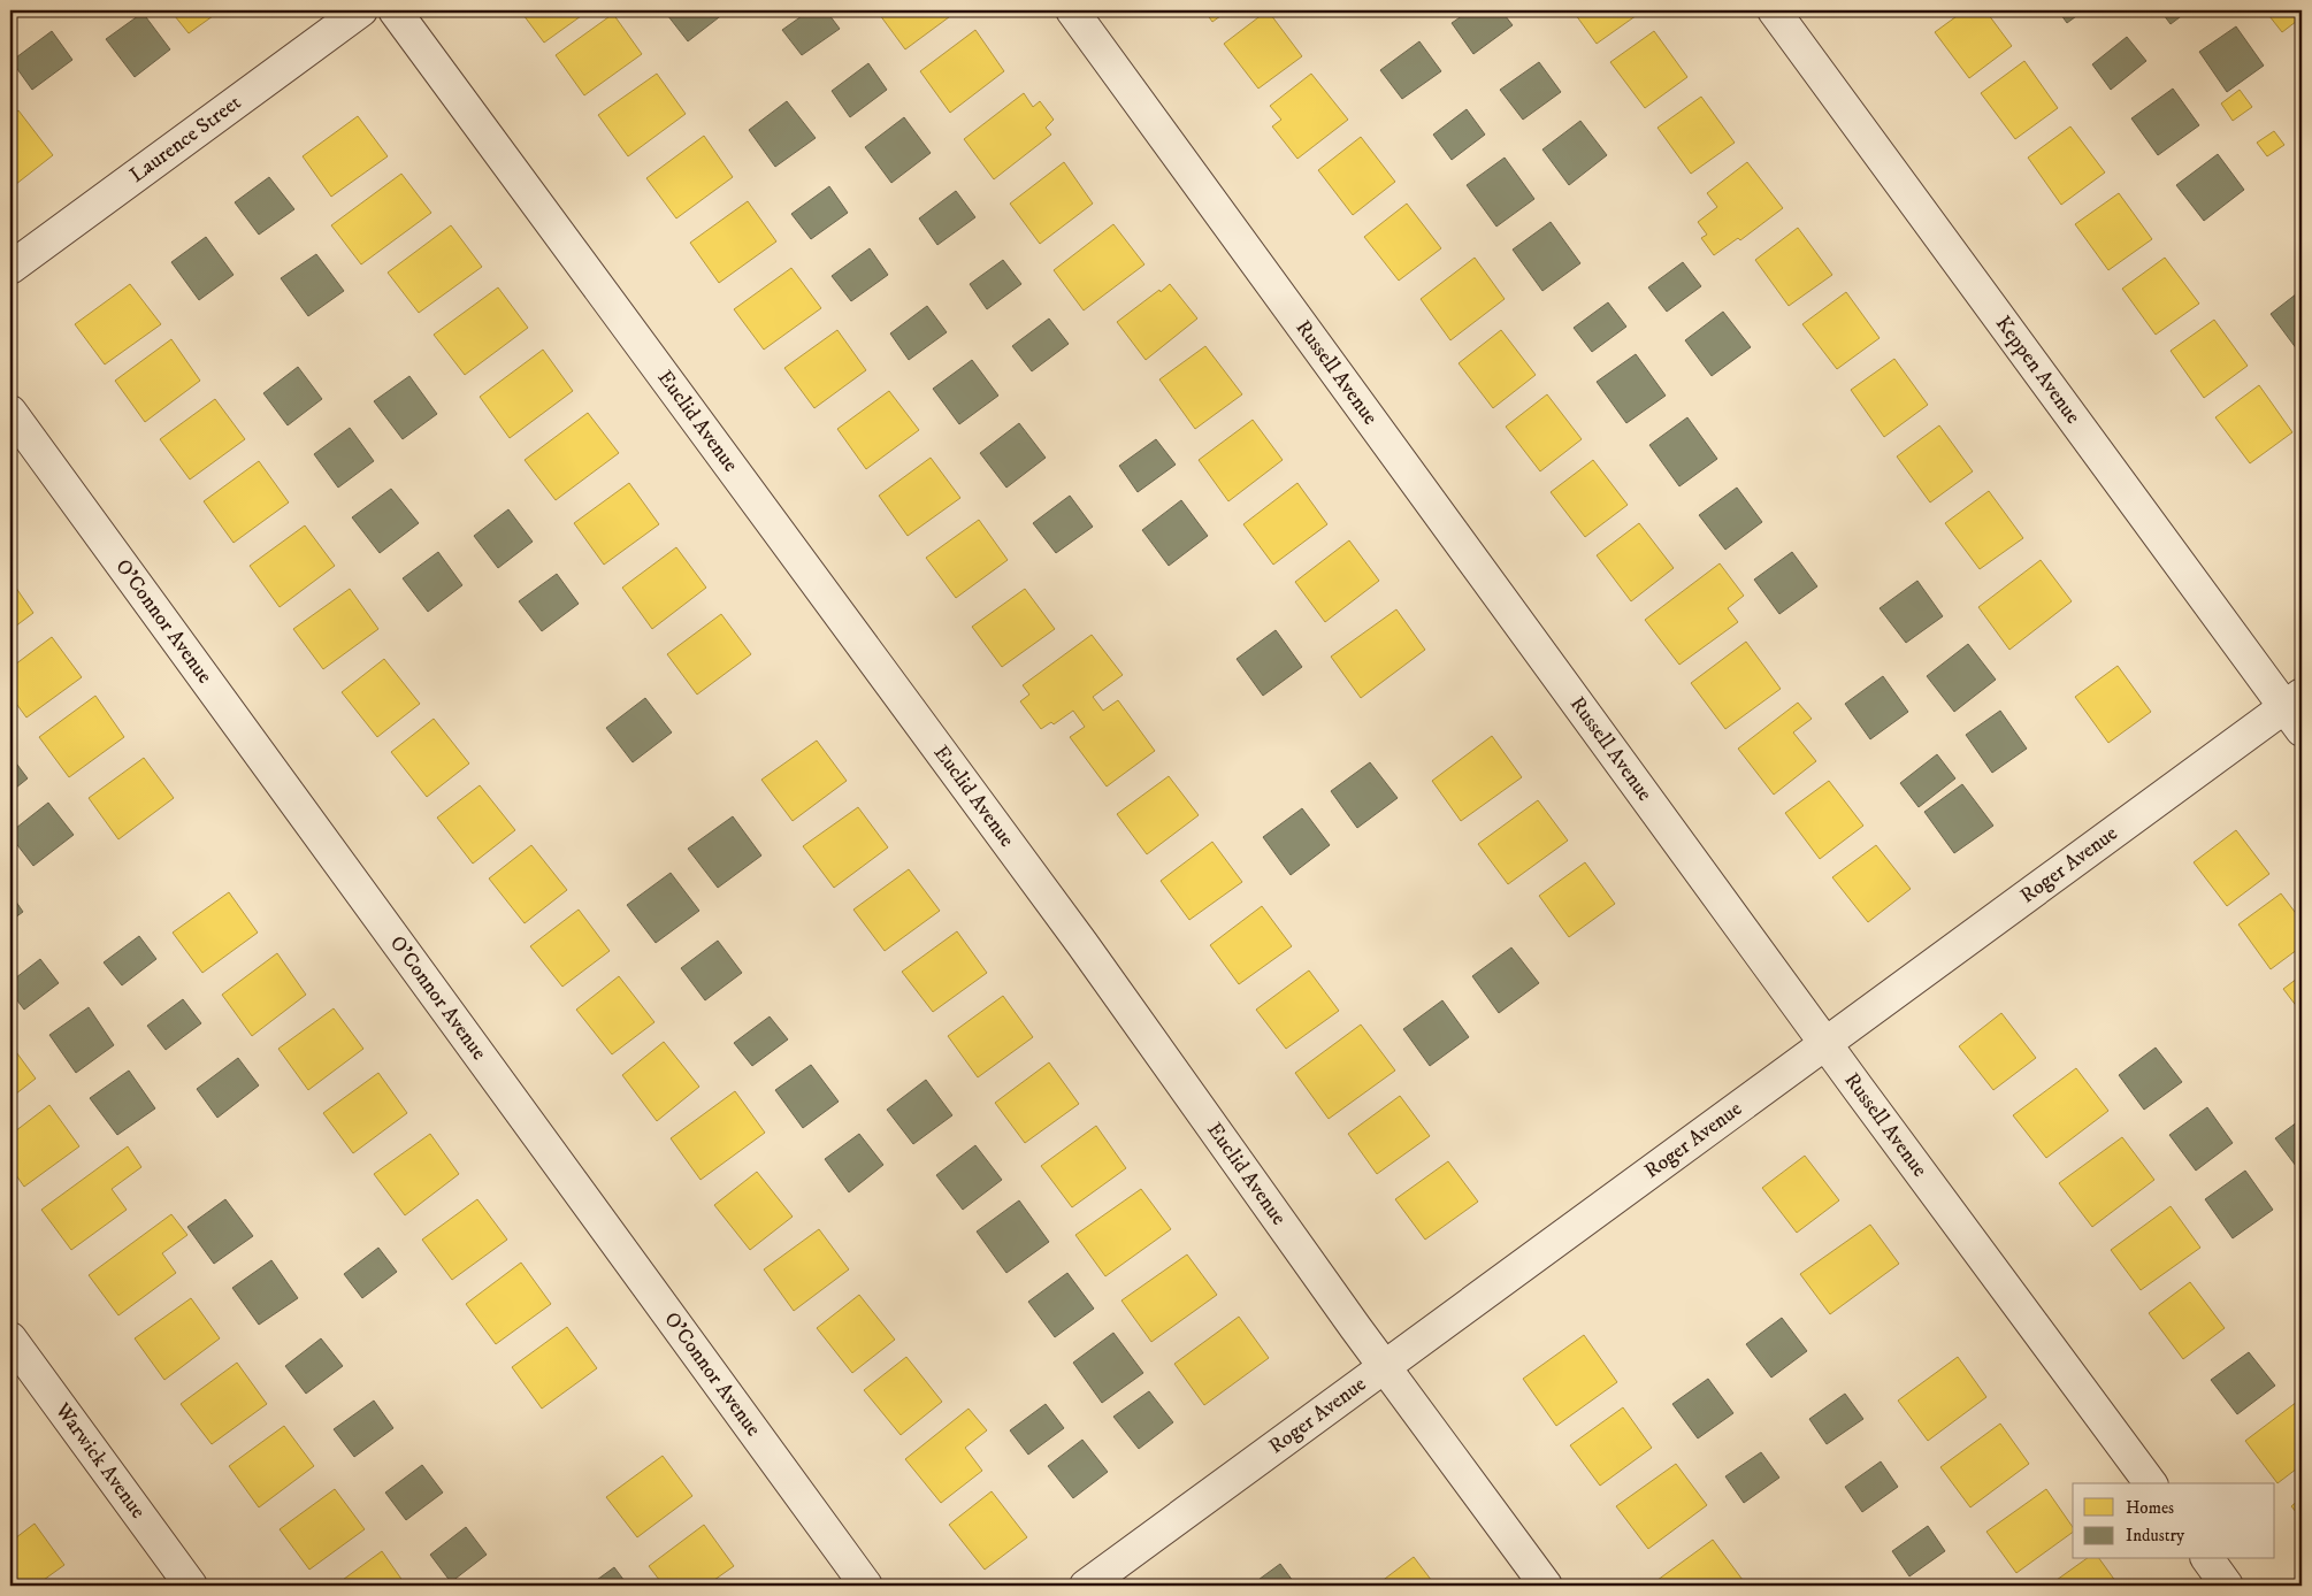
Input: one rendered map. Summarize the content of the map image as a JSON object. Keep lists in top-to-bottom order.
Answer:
{
  "streets": {
    "street": [
      "Laurence Street",
      "Keppen Avenue",
      "Russell Avenue",
      "Euclid Avenue",
      "O'Connor Avenue",
      "Roger Avenue",
      "Warwick Avenue"
    ]
  },
  "crossings": [
    ["Keppen Avenue", "Roger Avenue"],
    ["Russell Avenue", "Roger Avenue"],
    ["Euclid Avenue", "Roger Avenue"]
  ],
  "legend": ["Homes", "Industry"]
}
